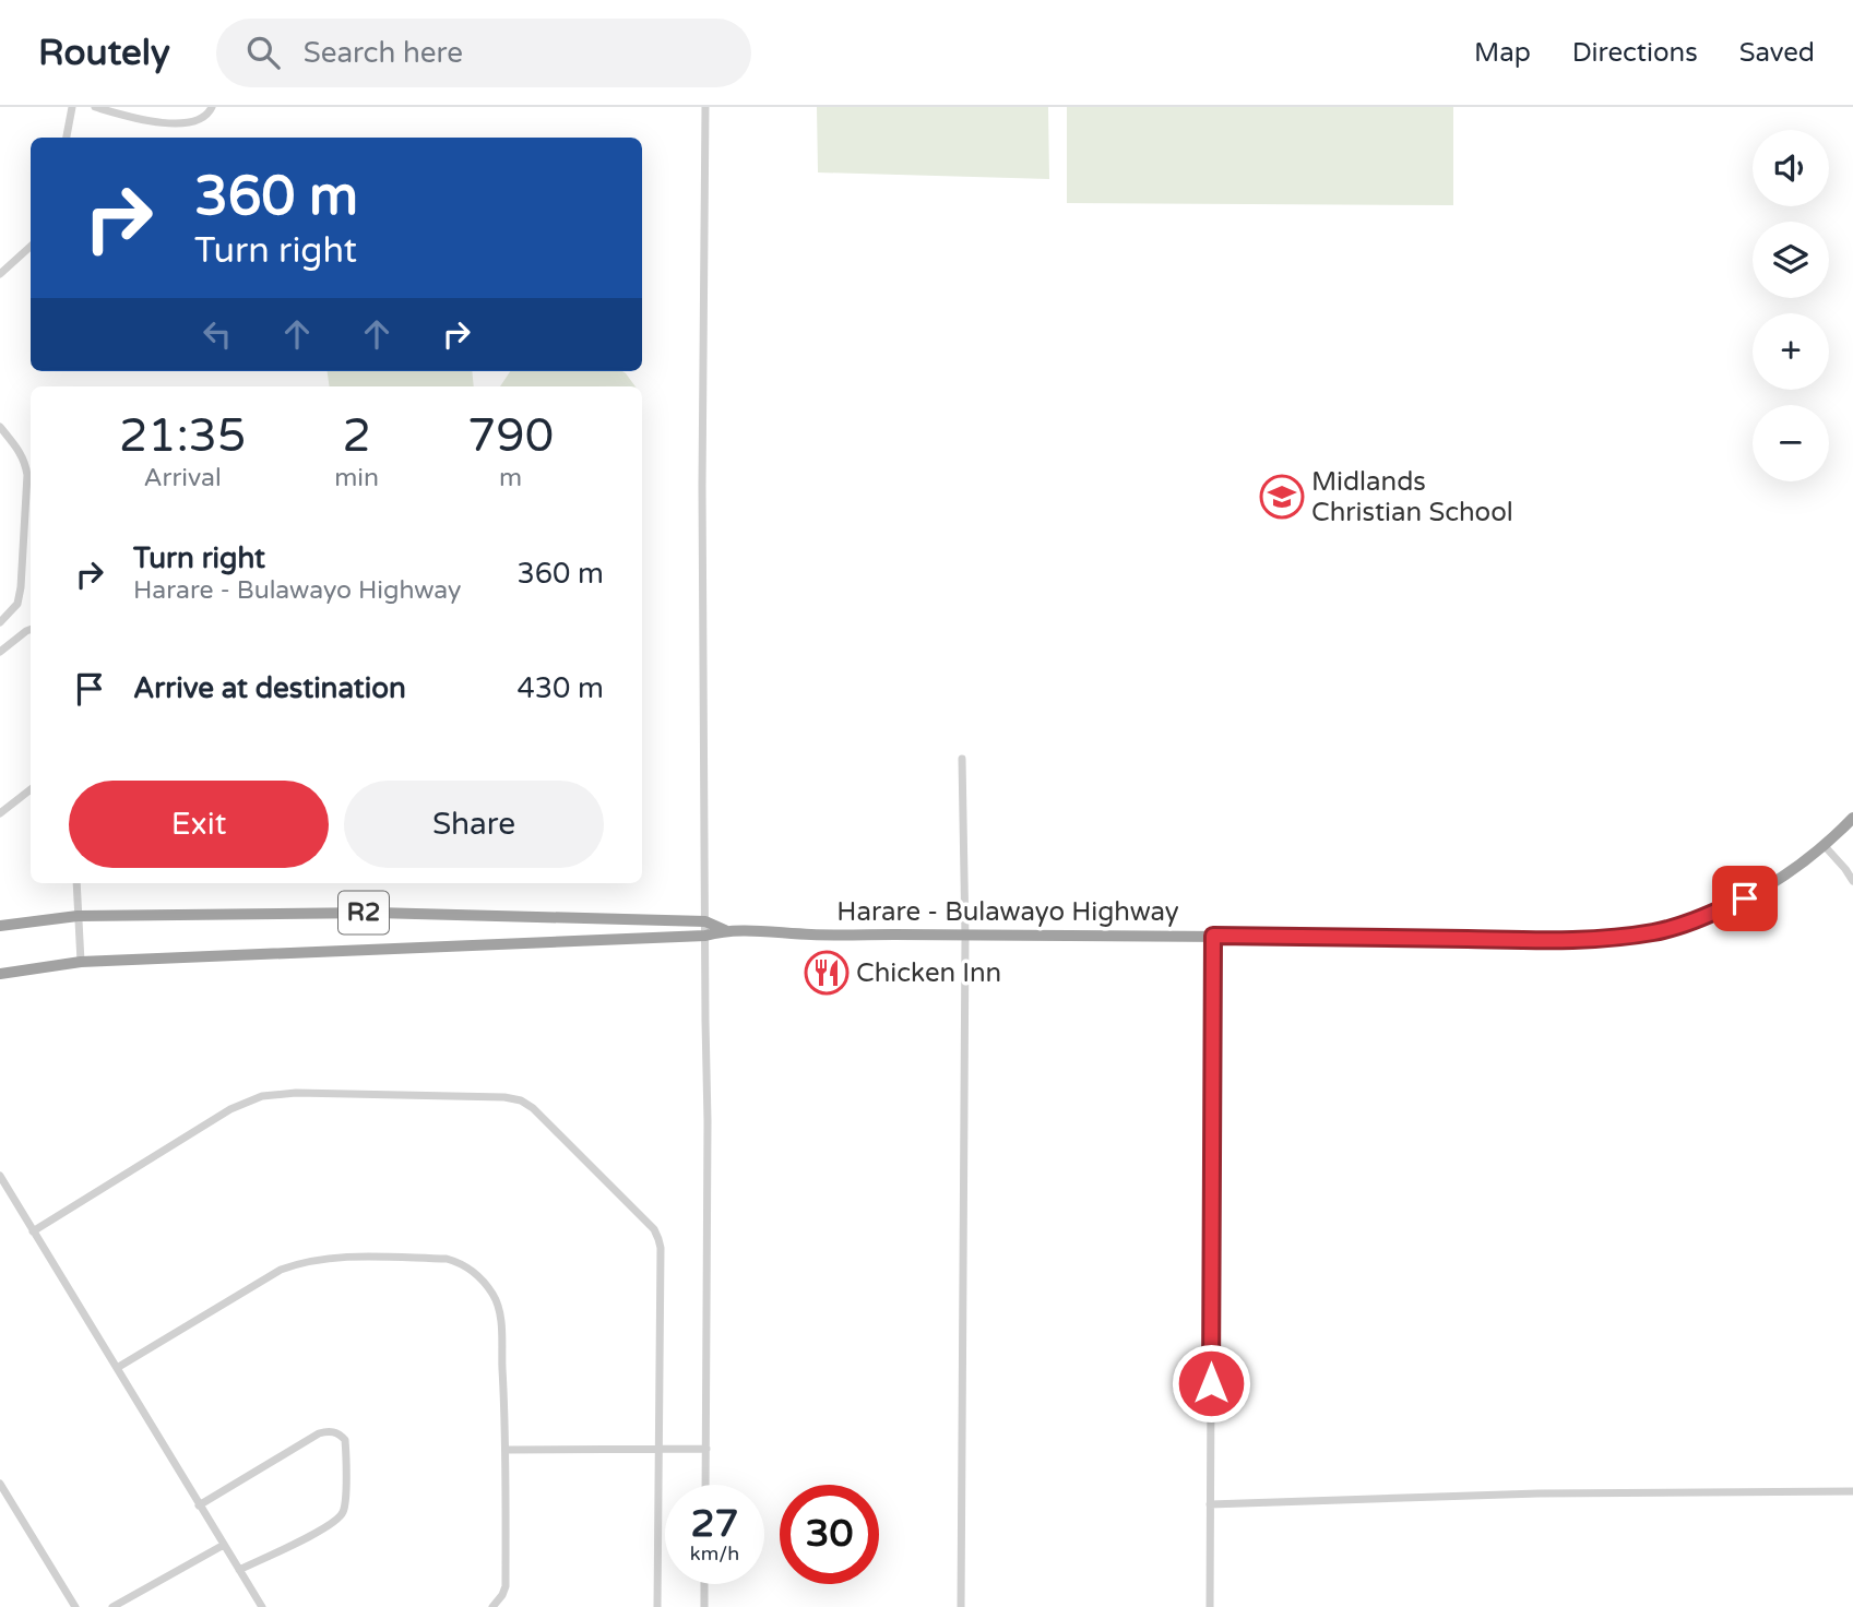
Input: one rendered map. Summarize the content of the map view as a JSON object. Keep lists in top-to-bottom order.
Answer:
{
  "streets": {
    "highway": ["Harare - Bulawayo Highway", "R2"]
  },
  "places": {
    "school or university": ["Midlands Christian School"],
    "restaurant": ["Chicken Inn"]
  },
  "page": {
    "header": "Routely",
    "search": "Search here",
    "nav": ["Map", "Directions", "Saved"],
    "map_buttons": ["+", "−"],
    "turn": ["360 m", "Turn right"],
    "eta": [
      "21:35",
      "Arrival",
      "2",
      "min",
      "790",
      "m"
    ],
    "list": [
      {
        "name": "Turn right",
        "note": "Harare - Bulawayo Highway",
        "value": "360 m"
      },
      {
        "name": "Arrive at destination",
        "value": "430 m"
      }
    ],
    "buttons": ["Exit", "Share"],
    "speed": "27 km/h",
    "limit": "30"
  }
}
